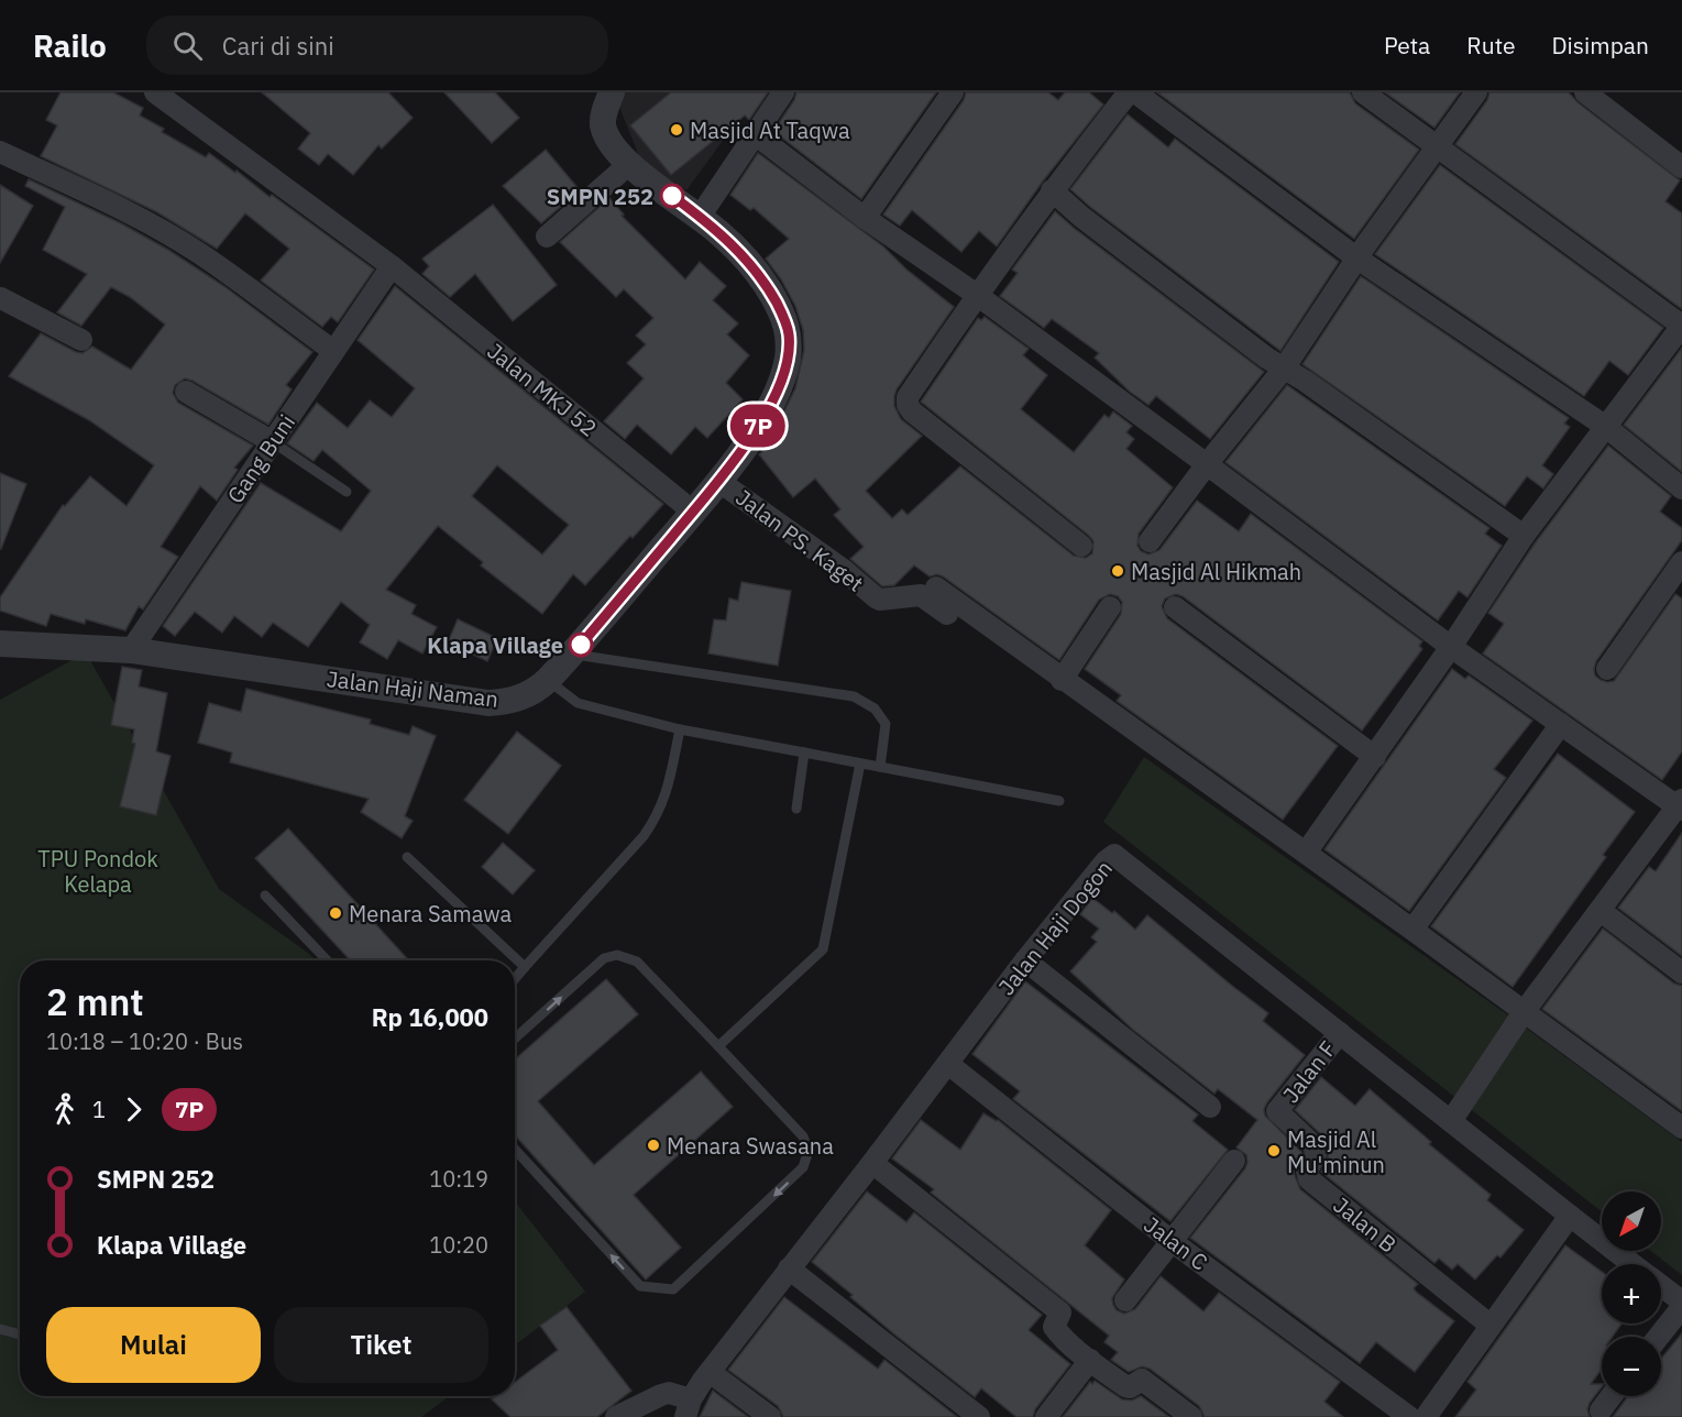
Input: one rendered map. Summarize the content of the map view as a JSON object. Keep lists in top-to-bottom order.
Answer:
{
  "streets": {
    "street": [
      "Jalan MKJ 52",
      "Gang Buni",
      "Jalan PS. Kaget",
      "Jalan Haji Naman",
      "Jalan Haji Dogon",
      "Jalan F",
      "Jalan B",
      "Jalan C"
    ]
  },
  "crossings": [
    ["Jalan MKJ 52", "Gang Buni"],
    ["Jalan MKJ 52", "Jalan Haji Naman"],
    ["Gang Buni", "Jalan Haji Naman"],
    ["Jalan PS. Kaget", "Jalan Haji Naman"],
    ["Jalan Haji Dogon", "Jalan F"],
    ["Jalan Haji Dogon", "Jalan C"],
    ["Jalan F", "Jalan B"]
  ],
  "parks": ["TPU Pondok Kelapa"],
  "places": [
    "Masjid At Taqwa",
    "SMPN 252",
    "Masjid Al Hikmah",
    "Klapa Village",
    "Menara Samawa",
    "Menara Swasana",
    "Masjid Al Mu'minun"
  ],
  "lines": ["bus line 7P"],
  "north": "bottom left",
  "page": {
    "header": "Railo",
    "search": "Cari di sini",
    "nav": ["Peta", "Rute", "Disimpan"],
    "on_map": "7P",
    "heading": ["2 mnt", "10:18 – 10:20 · Bus", "Rp 16,000"],
    "legs": ["1", "7P"],
    "list": [
      {
        "name": "SMPN 252",
        "value": "10:19"
      },
      {
        "name": "Klapa Village",
        "value": "10:20"
      }
    ],
    "map_buttons": ["+", "−"],
    "buttons": ["Mulai", "Tiket"]
  }
}
